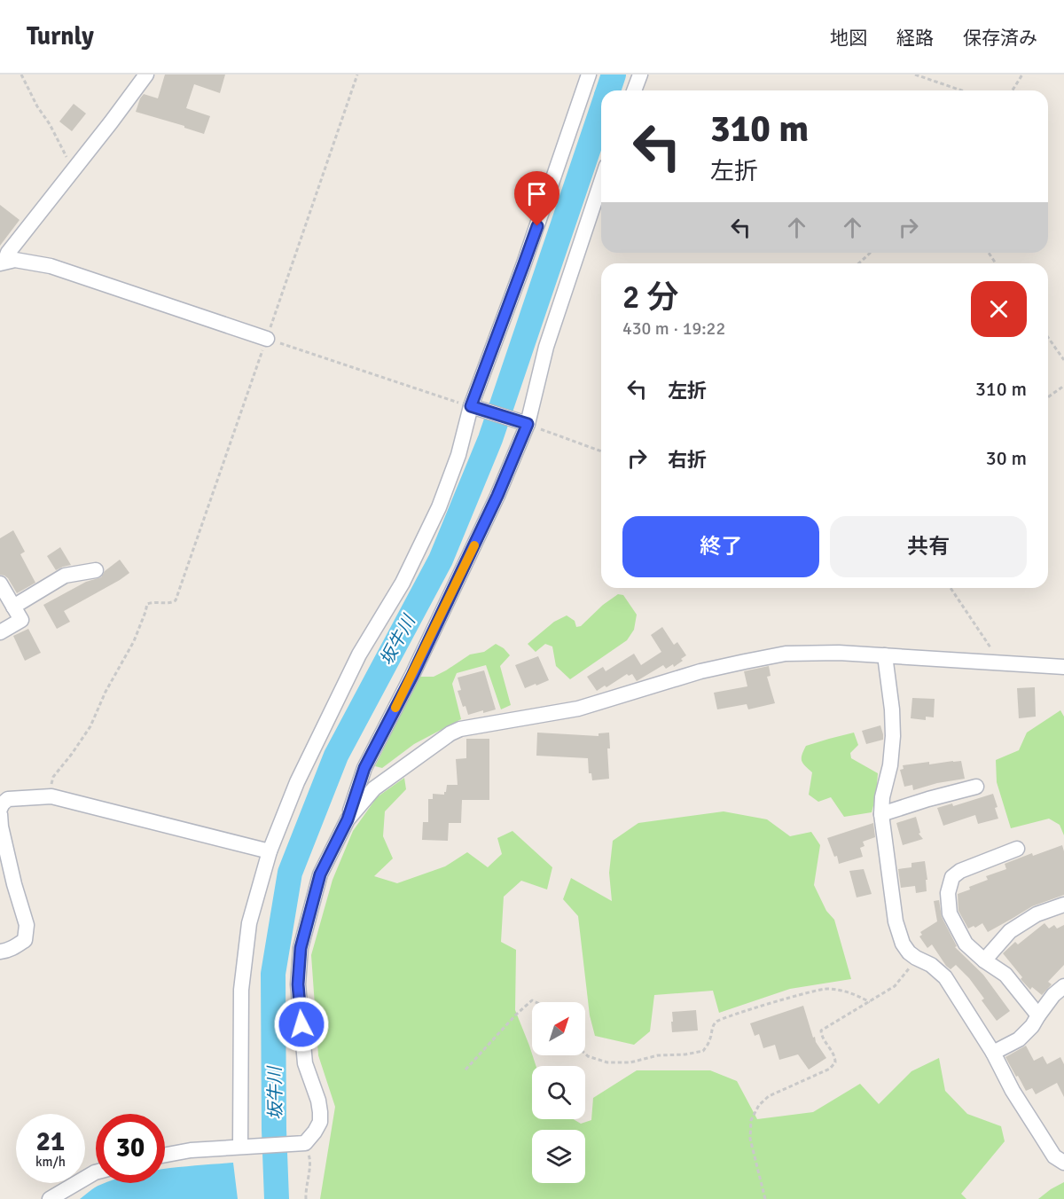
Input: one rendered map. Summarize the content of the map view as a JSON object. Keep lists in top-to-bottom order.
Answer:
{
  "water": ["坂牛川"],
  "north": "top right",
  "page": {
    "header": "Turnly",
    "nav": ["地図", "経路", "保存済み"],
    "turn": ["310 m", "左折"],
    "heading": ["2 分", "430 m · 19:22"],
    "list": [
      {
        "name": "左折",
        "value": "310 m"
      },
      {
        "name": "右折",
        "value": "30 m"
      }
    ],
    "buttons": ["終了", "共有"],
    "speed": "21 km/h",
    "limit": "30"
  }
}
